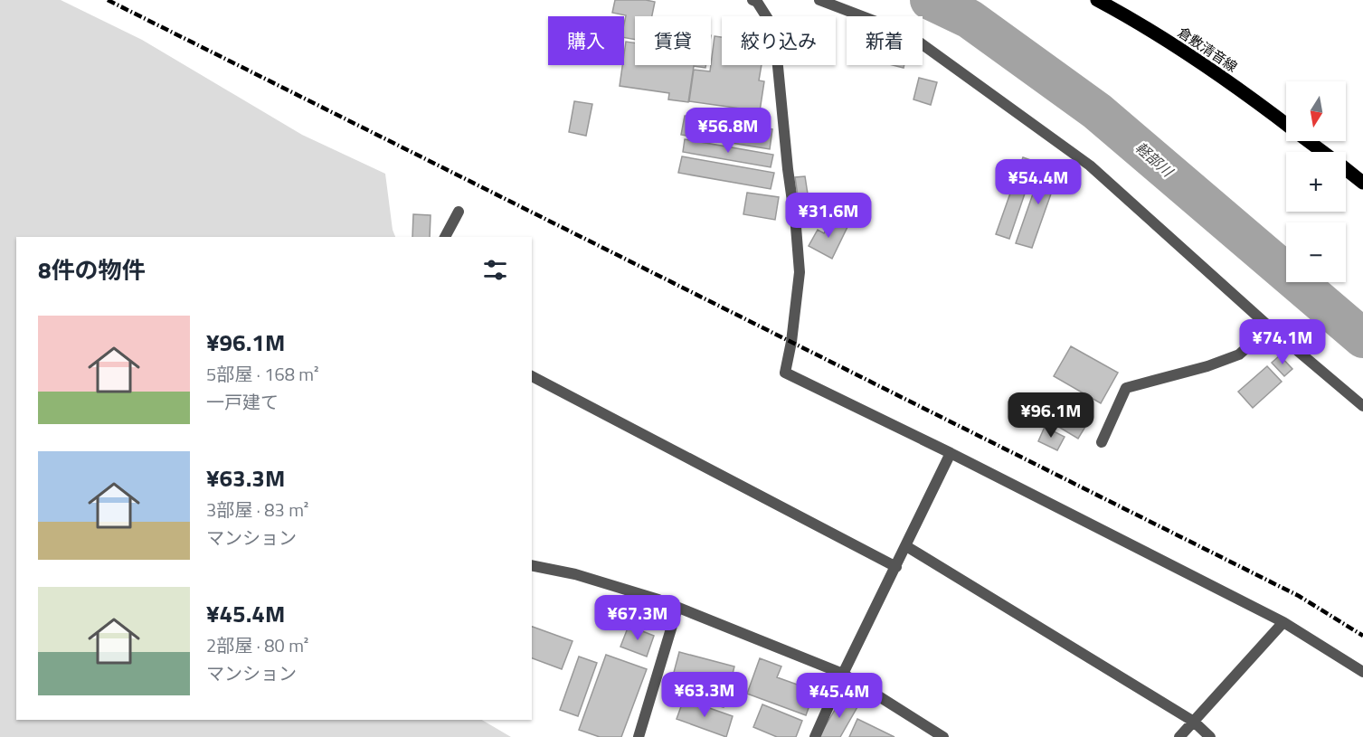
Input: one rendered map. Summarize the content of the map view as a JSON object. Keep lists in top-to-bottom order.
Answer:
{
  "streets": {
    "main road": ["倉敷清音線"]
  },
  "water": ["軽部川"],
  "north": "bottom",
  "page": {
    "chip": [
      "購入",
      "賃貸",
      "絞り込み",
      "新着"
    ],
    "map_buttons": ["+", "−"],
    "price": [
      "¥56.8M",
      "¥54.4M",
      "¥31.6M",
      "¥74.1M",
      "¥96.1M",
      "¥67.3M",
      "¥63.3M",
      "¥45.4M"
    ],
    "heading": "8件の物件",
    "list": [
      {
        "name": "¥96.1M",
        "note": "5部屋 · 168 m² · 一戸建て"
      },
      {
        "name": "¥63.3M",
        "note": "3部屋 · 83 m² · マンション"
      },
      {
        "name": "¥45.4M",
        "note": "2部屋 · 80 m² · マンション"
      }
    ]
  }
}
